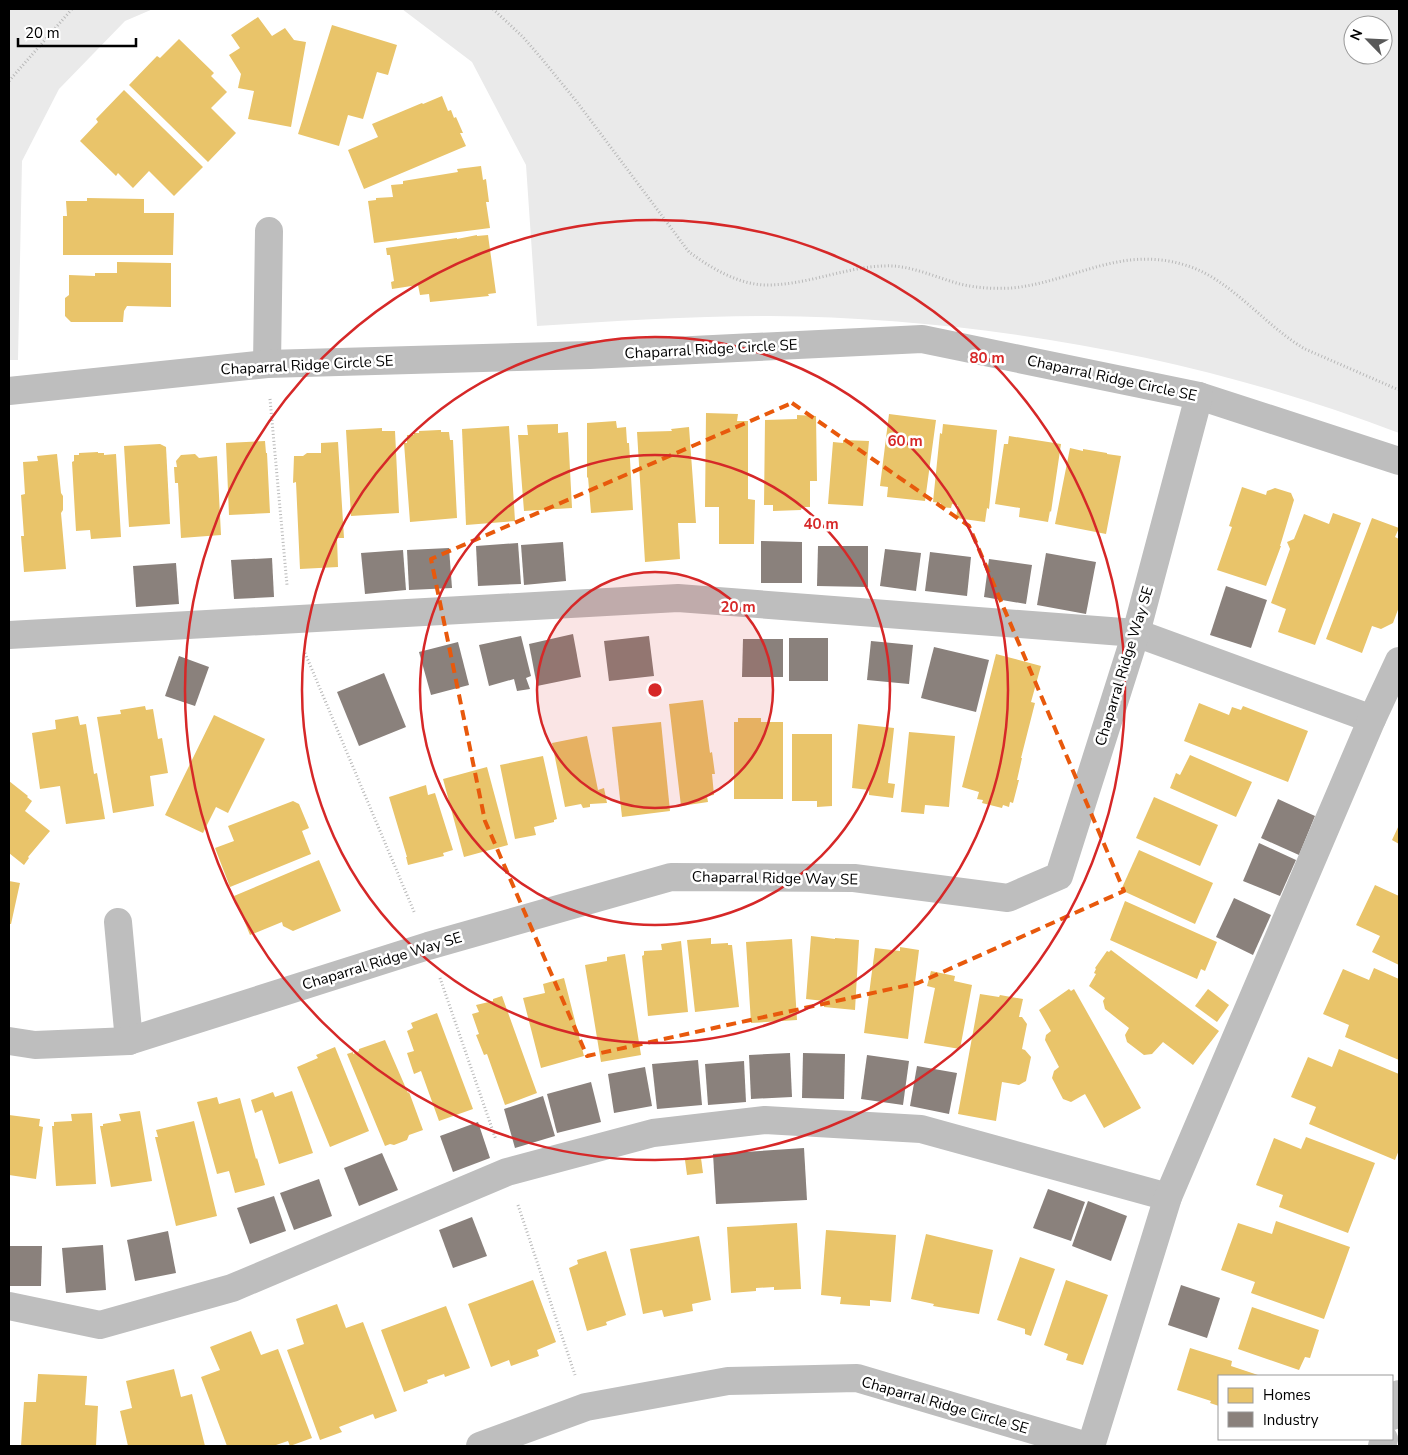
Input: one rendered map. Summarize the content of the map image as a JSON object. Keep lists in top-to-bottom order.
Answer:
{
  "streets": {
    "street": ["Chaparral Ridge Circle SE", "Chaparral Ridge Way SE"]
  },
  "crossings": [
    ["Chaparral Ridge Circle SE", "Chaparral Ridge Way SE"]
  ],
  "legend": ["Homes", "Industry"],
  "scale_bar": "20 m",
  "north": "top left",
  "rings": [
    "80 m",
    "60 m",
    "40 m",
    "20 m"
  ]
}
